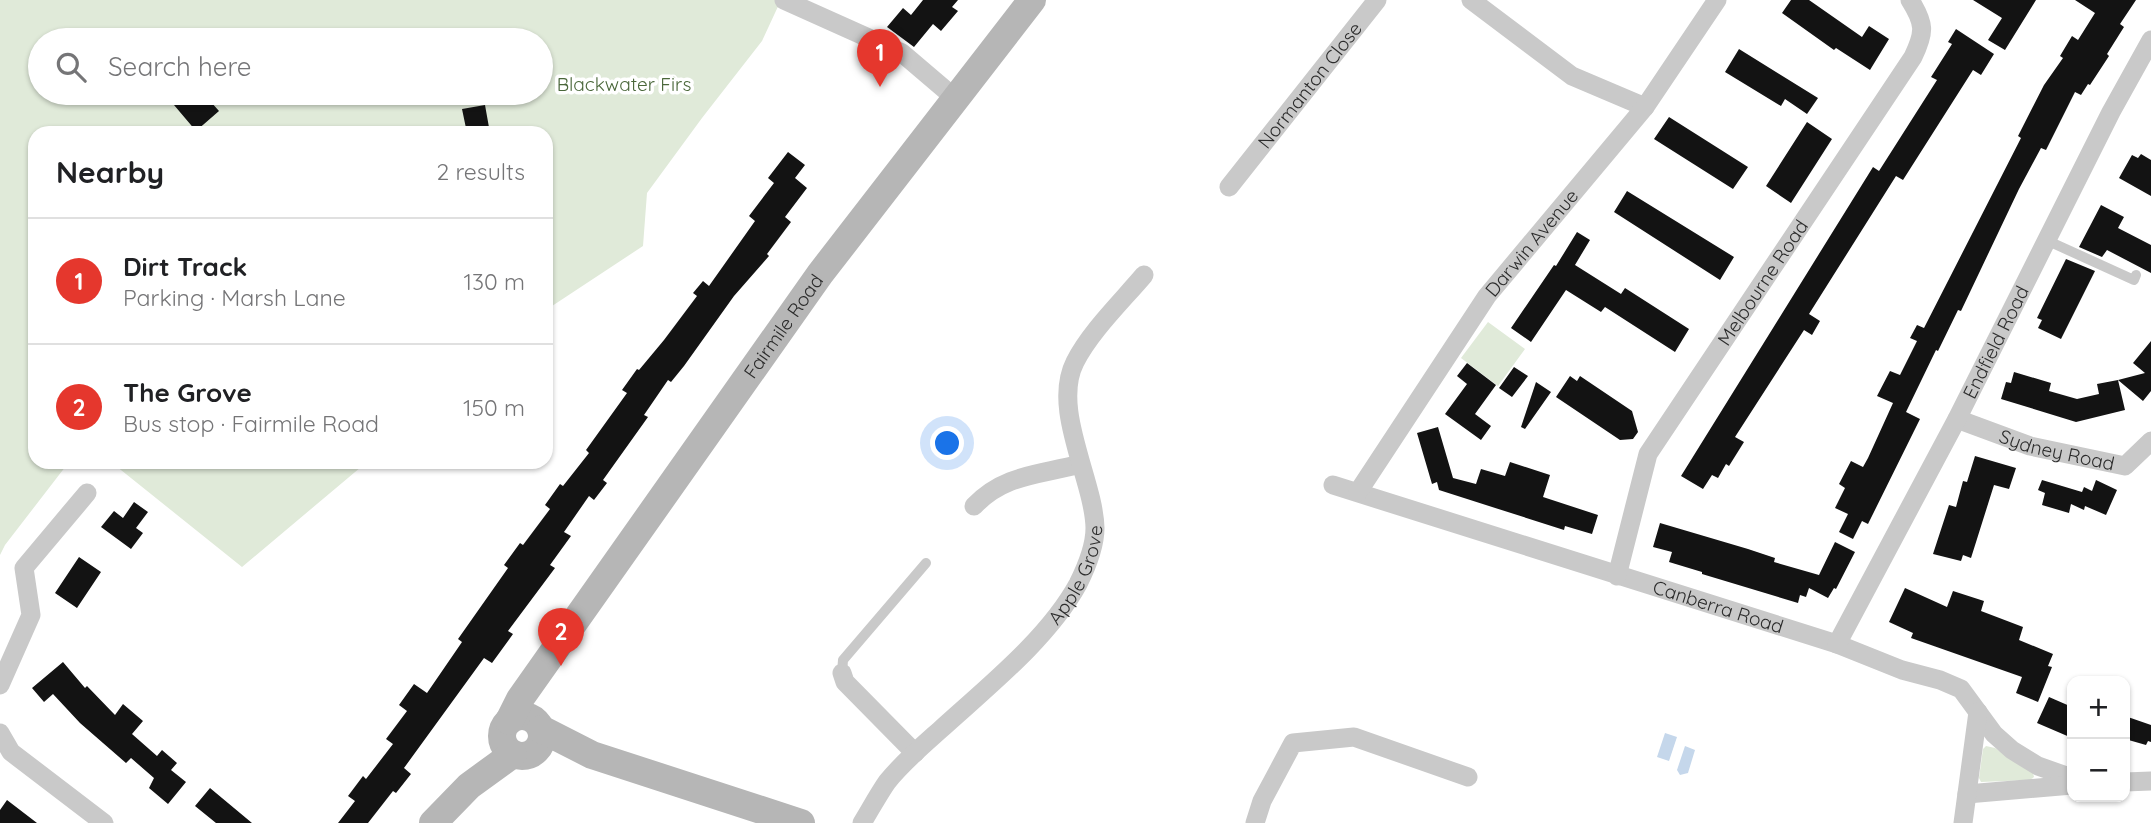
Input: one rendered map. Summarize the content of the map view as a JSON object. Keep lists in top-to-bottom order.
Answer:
{
  "streets": {
    "main road": ["Fairmile Road"],
    "street": [
      "Normanton Close",
      "Darwin Avenue",
      "Melbourne Road",
      "Endfield Road",
      "Sydney Road",
      "Apple Grove",
      "Canberra Road"
    ]
  },
  "crossings": [
    ["Darwin Avenue", "Canberra Road"],
    ["Melbourne Road", "Canberra Road"],
    ["Endfield Road", "Sydney Road"],
    ["Endfield Road", "Canberra Road"]
  ],
  "parks": ["Blackwater Firs"],
  "page": {
    "search": "Search here",
    "pins": ["1", "2"],
    "heading": ["Nearby", "2 results"],
    "list": [
      {
        "mark": "1",
        "name": "Dirt Track",
        "note": "Parking · Marsh Lane",
        "value": "130 m"
      },
      {
        "mark": "2",
        "name": "The Grove",
        "note": "Bus stop · Fairmile Road",
        "value": "150 m"
      }
    ],
    "map_buttons": ["+", "−"]
  }
}
